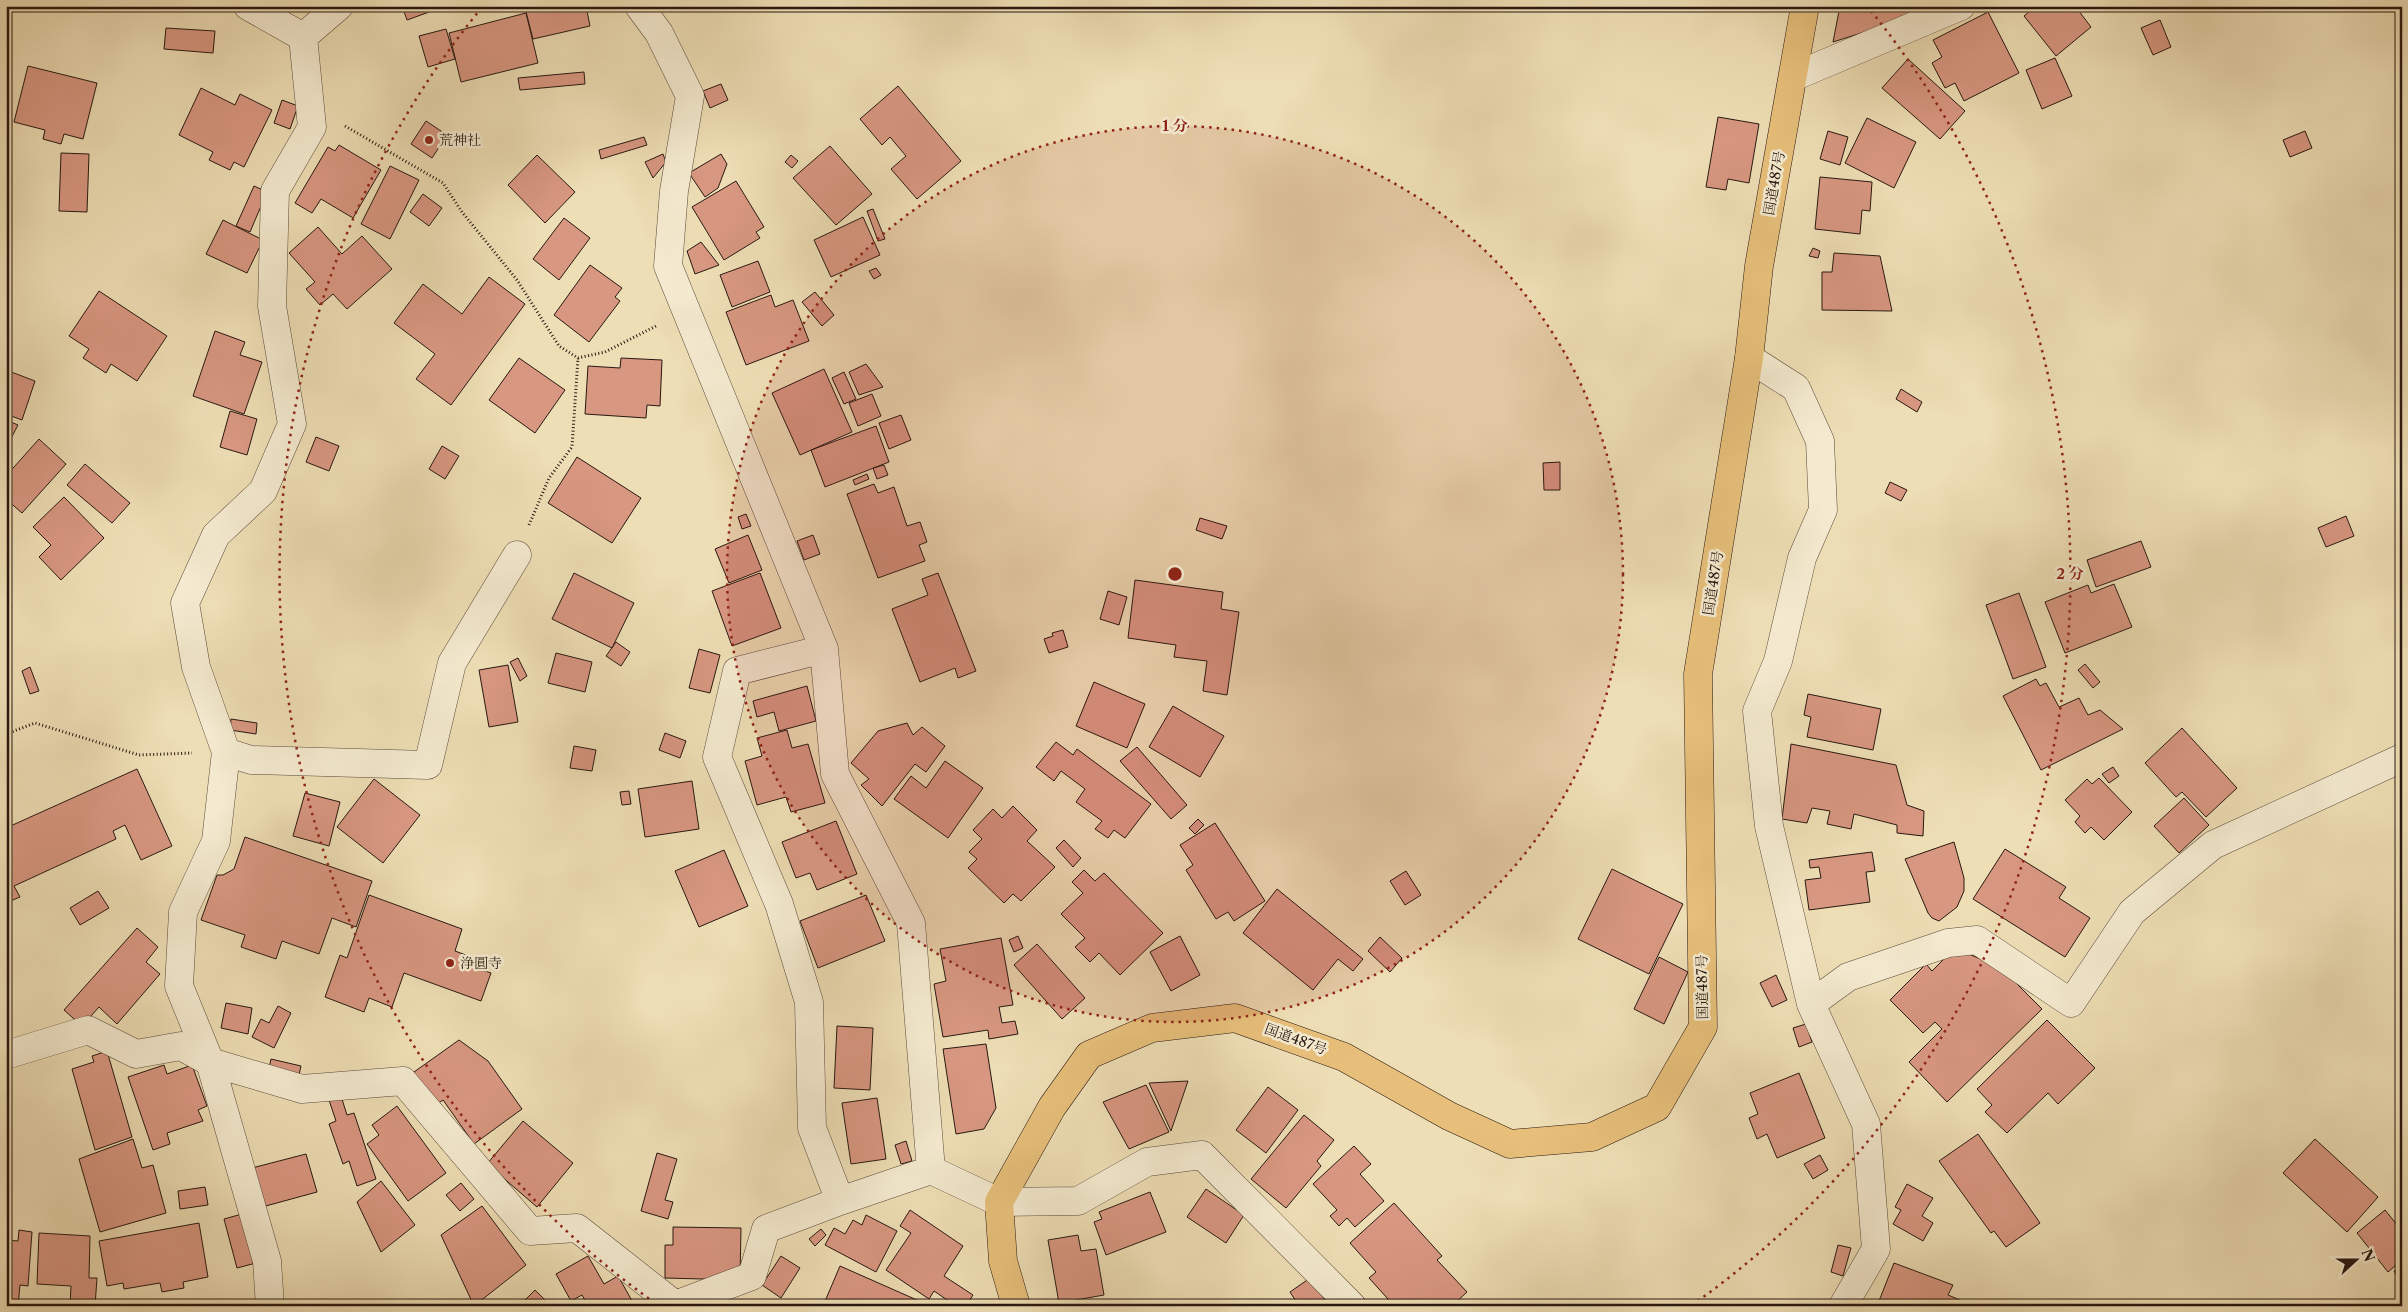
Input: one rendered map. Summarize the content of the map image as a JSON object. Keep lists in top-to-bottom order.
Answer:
{
  "streets": {
    "highway": ["国道487号"]
  },
  "places": ["荒神社", "浄圓寺"],
  "north": "right",
  "rings": ["1 分", "2 分"]
}
